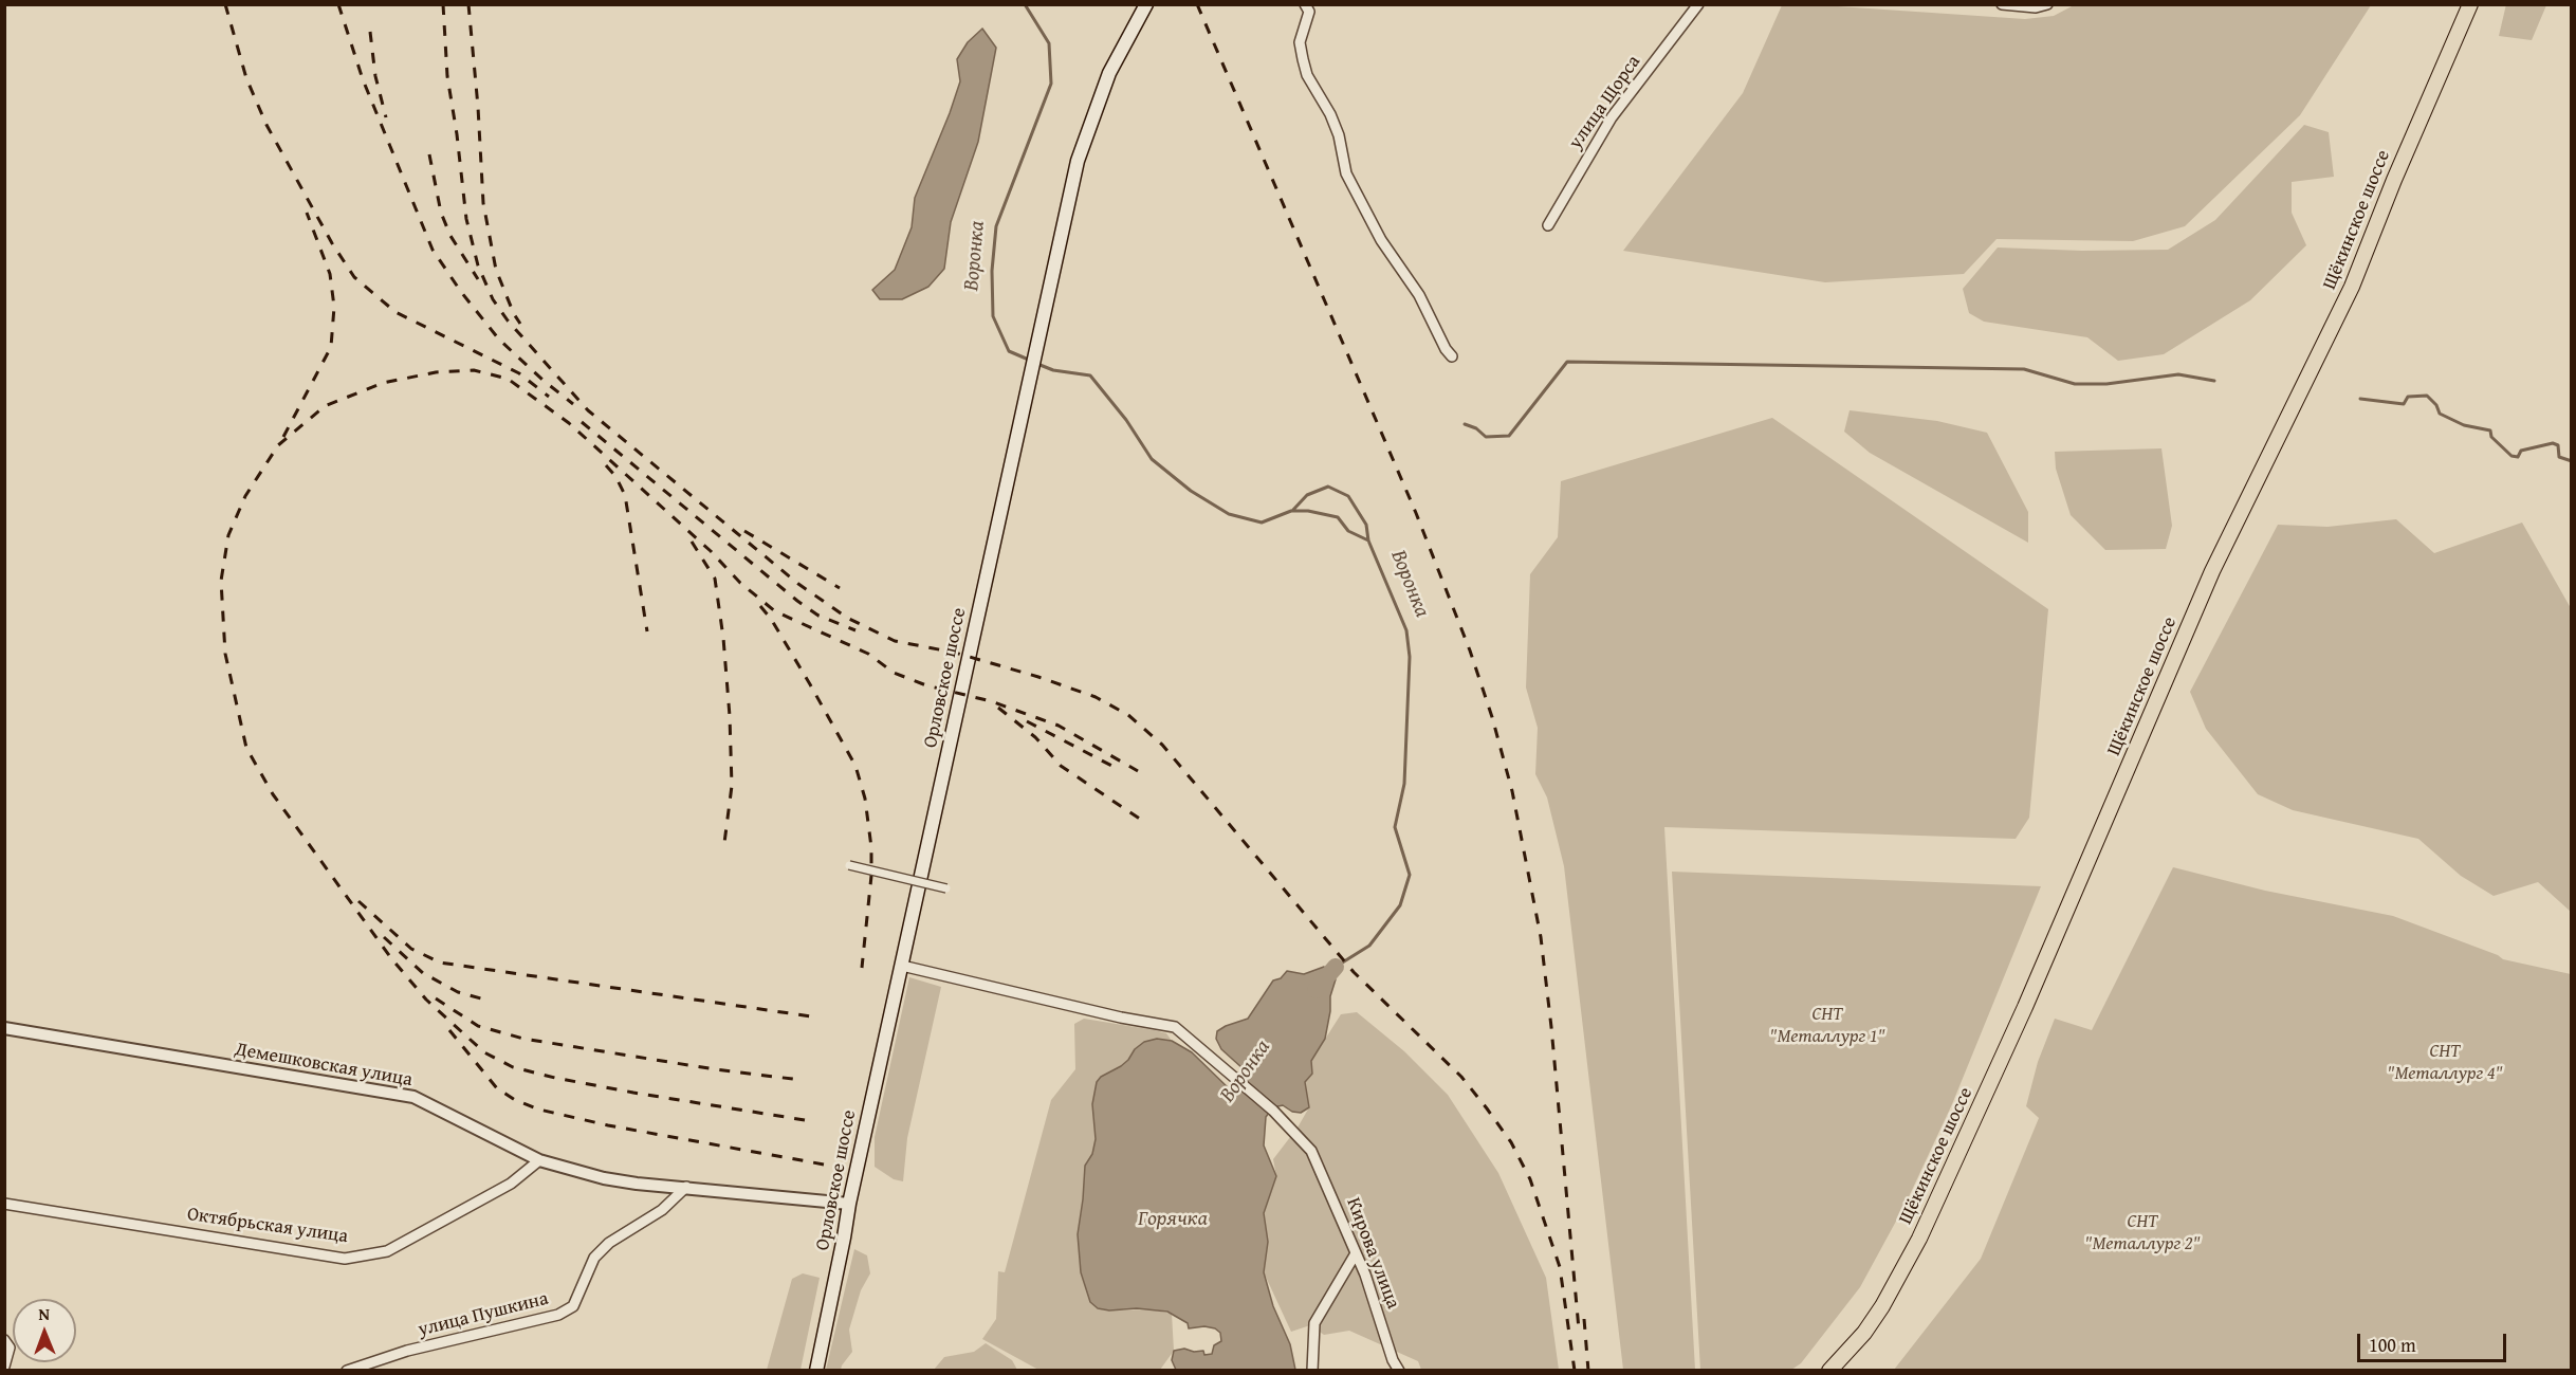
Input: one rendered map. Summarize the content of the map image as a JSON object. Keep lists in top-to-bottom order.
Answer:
{
  "streets": {
    "main road": ["Щёкинское шоссе", "Орловское шоссе"],
    "street": [
      "улица Щорса",
      "Демешковская улица",
      "Октябрьская улица",
      "Кирова улица",
      "улица Пушкина"
    ]
  },
  "crossings": [
    ["Орловское шоссе", "Демешковская улица"],
    ["Орловское шоссе", "Кирова улица"],
    ["Демешковская улица", "Октябрьская улица"],
    ["Демешковская улица", "улица Пушкина"]
  ],
  "water": ["Воронка", "Горячка"],
  "parks": ["СНТ \"Металлург 1\"", "СНТ \"Металлург 4\"", "СНТ \"Металлург 2\""],
  "scale_bar": "100 m",
  "north": "top"
}
